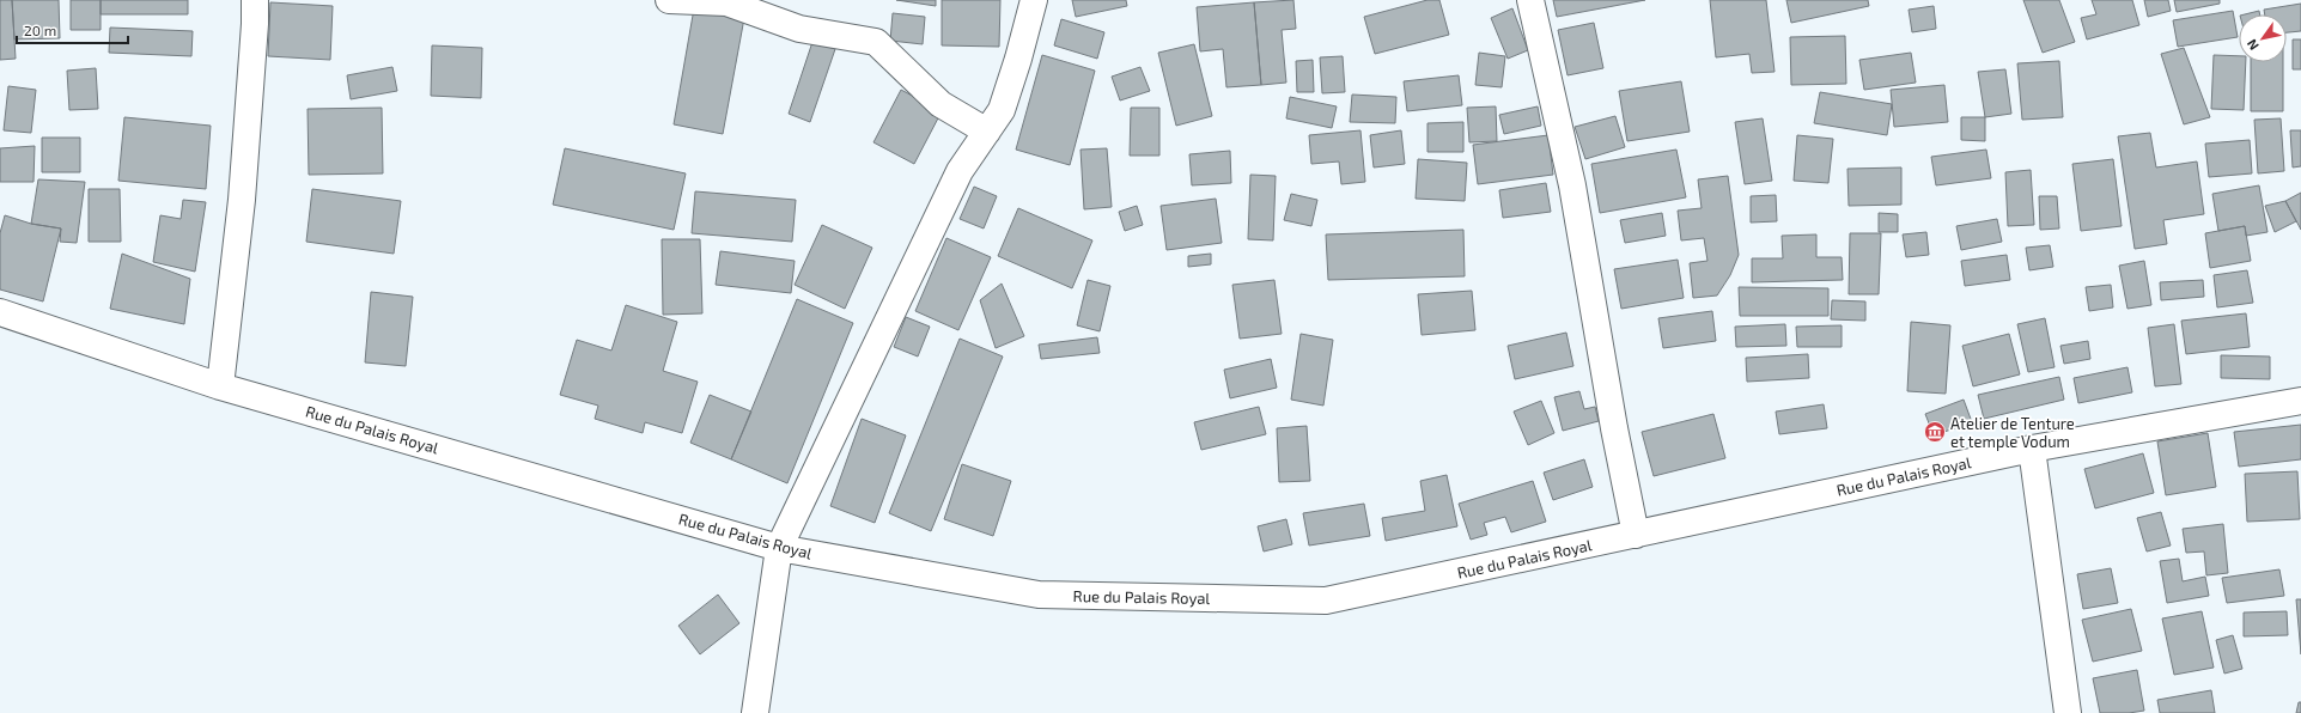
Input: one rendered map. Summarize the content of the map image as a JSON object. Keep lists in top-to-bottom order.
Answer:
{
  "streets": {
    "street": ["Rue du Palais Royal"]
  },
  "places": {
    "museum": ["Atelier de Tenture et temple Vodum"]
  },
  "scale_bar": "20 m",
  "north": "bottom left"
}
